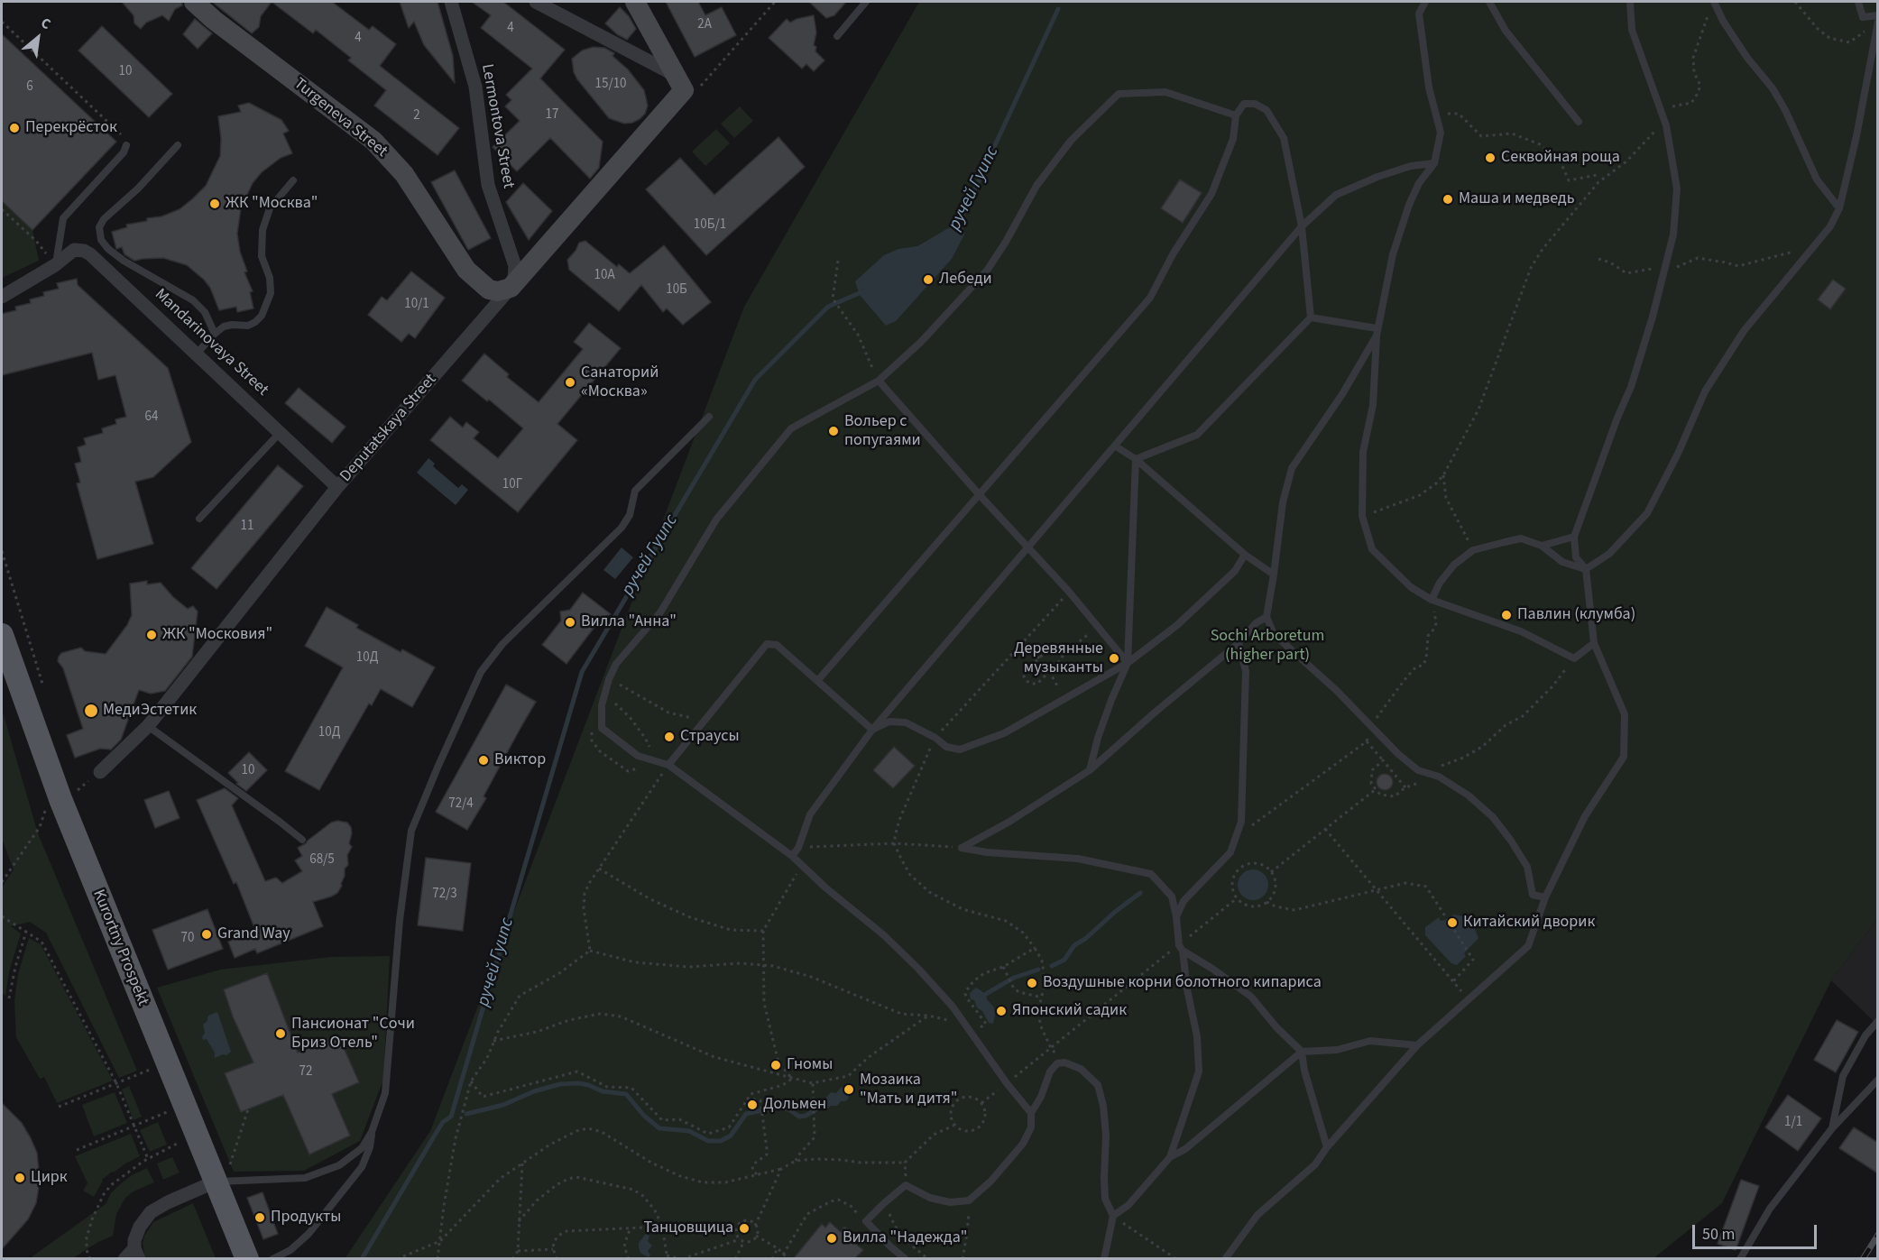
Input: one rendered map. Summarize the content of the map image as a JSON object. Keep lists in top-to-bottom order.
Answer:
{
  "streets": {
    "main road": ["Kurortny Prospekt"],
    "street": [
      "Turgeneva Street",
      "Lermontova Street",
      "Mandarinovaya Street",
      "Deputatskaya Street"
    ]
  },
  "crossings": [
    ["Turgeneva Street", "Lermontova Street"],
    ["Turgeneva Street", "Deputatskaya Street"],
    ["Lermontova Street", "Deputatskaya Street"],
    ["Mandarinovaya Street", "Deputatskaya Street"]
  ],
  "water": ["ручей Гуипс"],
  "parks": ["Sochi Arboretum (higher part)"],
  "places": [
    "Перекрёсток",
    "Секвойная роща",
    "Маша и медведь",
    "ЖК \"Москва\"",
    "Лебеди",
    "Санаторий «Москва»",
    "Вольер с попугаями",
    "Павлин (клумба)",
    "Вилла \"Анна\"",
    "ЖК \"Московия\"",
    "Деревянные музыканты",
    "МедиЭстетик",
    "Страусы",
    "Виктор",
    "Китайский дворик",
    "Grand Way",
    "Воздушные корни болотного кипариса",
    "Японский садик",
    "Пансионат \"Сочи Бриз Отель\"",
    "Гномы",
    "Мозаика \"Мать и дитя\"",
    "Дольмен",
    "Цирк",
    "Продукты",
    "Танцовщица",
    "Вилла \"Надежда\""
  ],
  "house_numbers": [
    "2А",
    "4",
    "4",
    "10",
    "15/10",
    "6",
    "17",
    "2",
    "10Б/1",
    "10А",
    "10Б",
    "10/1",
    "64",
    "10Г",
    "11",
    "10Д",
    "10Д",
    "10",
    "72/4",
    "68/5",
    "72/3",
    "70",
    "72",
    "1/1"
  ],
  "scale_bar": "50 m",
  "north": "top right"
}
